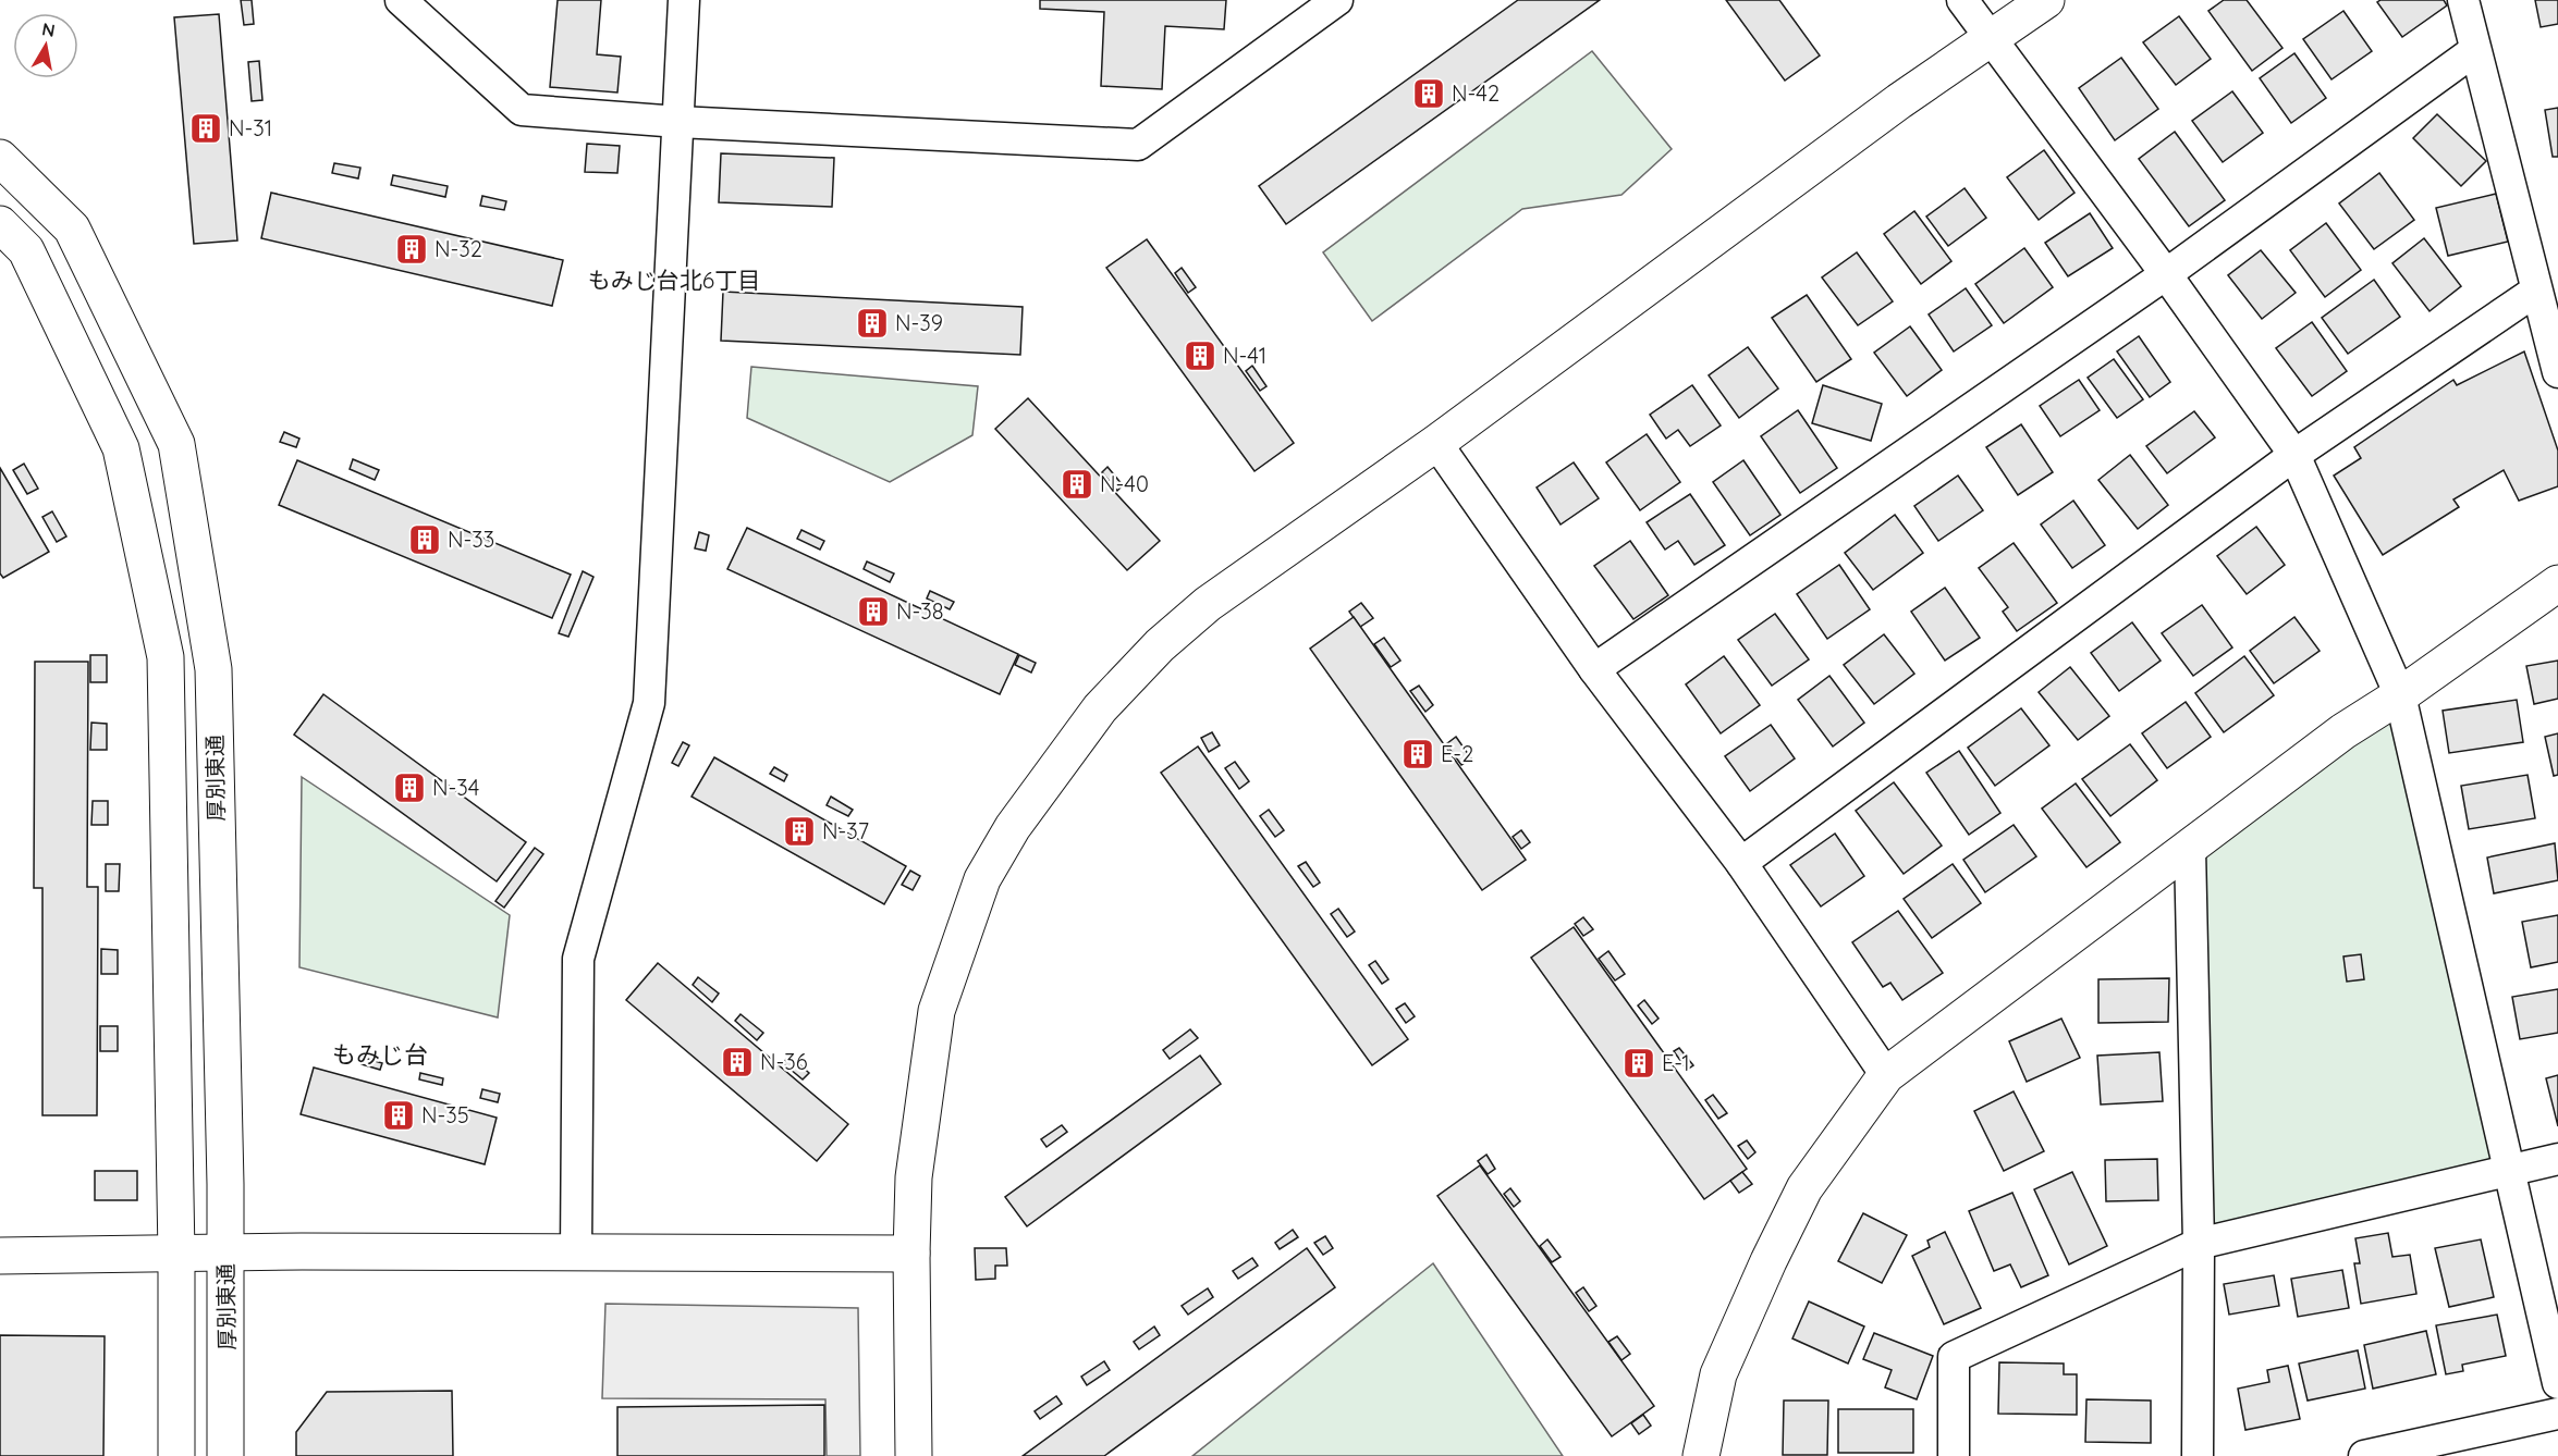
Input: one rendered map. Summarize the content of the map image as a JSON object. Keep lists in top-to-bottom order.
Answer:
{
  "streets": {
    "street": ["厚別東通"]
  },
  "districts": ["もみじ台北6丁目", "もみじ台"],
  "places": {
    "building": [
      "N-42",
      "N-31",
      "N-32",
      "N-39",
      "N-41",
      "N-40",
      "N-33",
      "N-38",
      "E-2",
      "N-34",
      "N-37",
      "N-36",
      "E-1",
      "N-35"
    ]
  },
  "north": "top"
}
